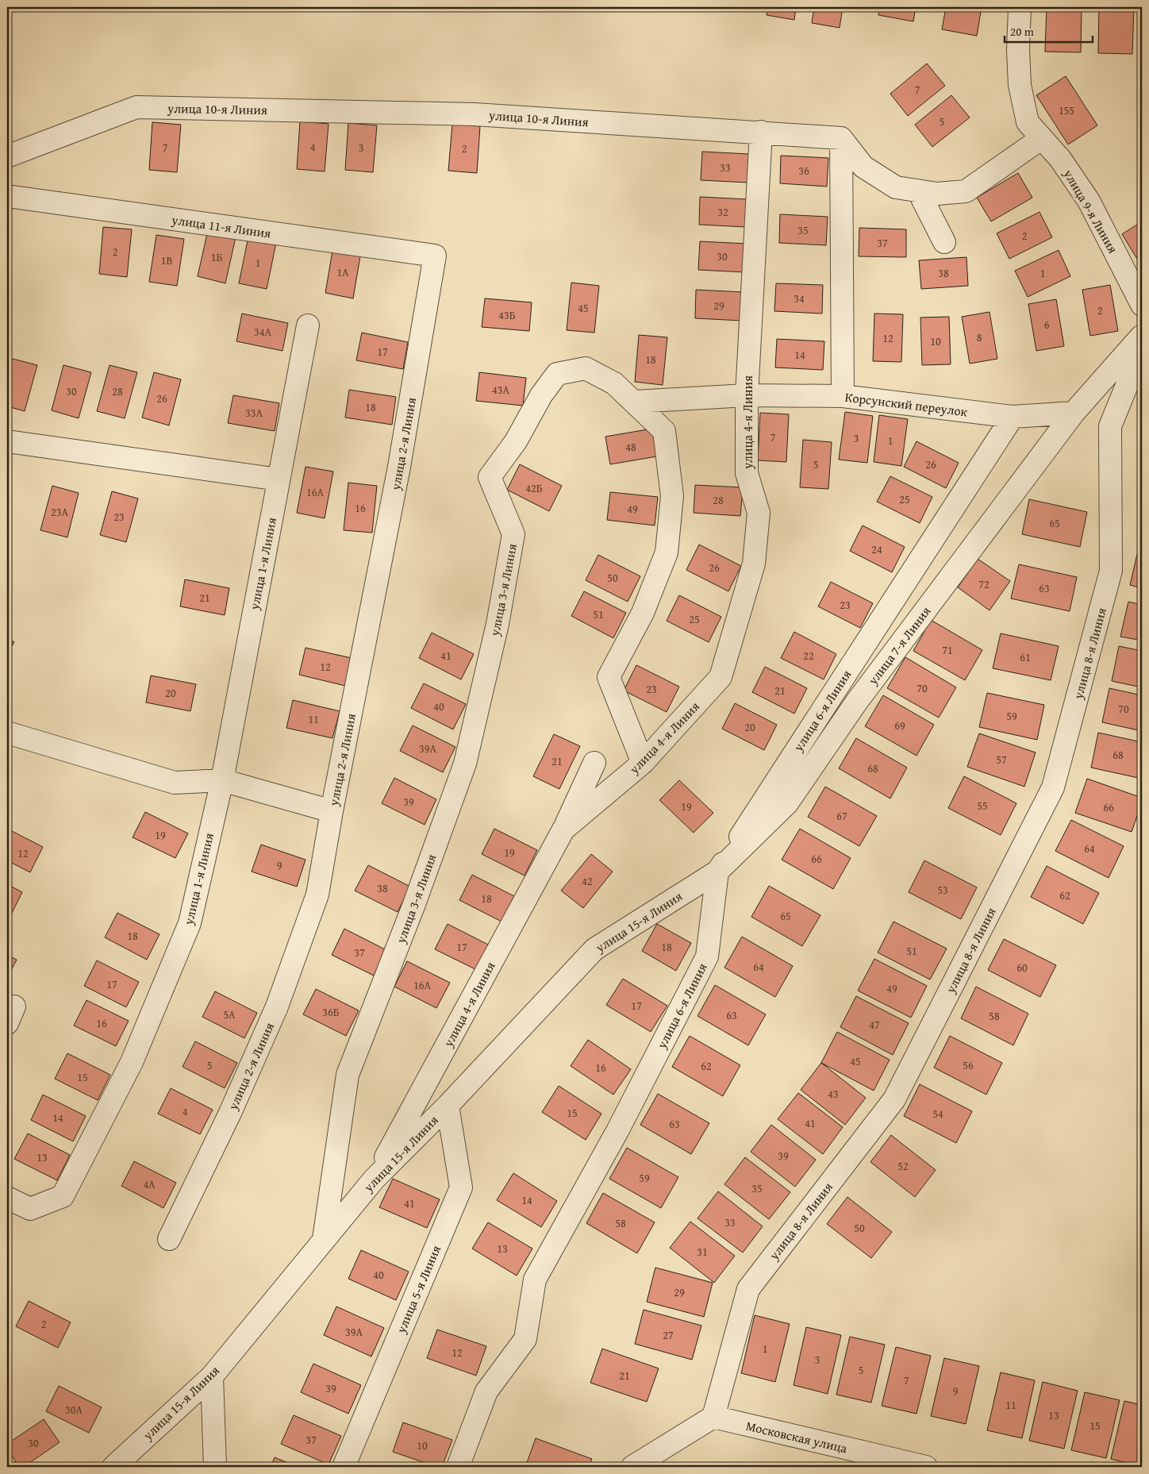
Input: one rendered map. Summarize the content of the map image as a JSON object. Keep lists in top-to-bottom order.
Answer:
{
  "streets": {
    "street": [
      "улица 10-я Линия",
      "улица 9-я Линия",
      "улица 11-я Линия",
      "Корсунский переулок",
      "улица 4-я Линия",
      "улица 2-я Линия",
      "улица 1-я Линия",
      "улица 3-я Линия",
      "улица 7-я Линия",
      "улица 8-я Линия",
      "улица 6-я Линия",
      "улица 15-я Линия",
      "улица 5-я Линия",
      "Московская улица"
    ]
  },
  "crossings": [
    ["улица 10-я Линия", "улица 4-я Линия"],
    ["улица 11-я Линия", "улица 2-я Линия"],
    ["Корсунский переулок", "улица 4-я Линия"],
    ["Корсунский переулок", "улица 3-я Линия"],
    ["Корсунский переулок", "улица 7-я Линия"],
    ["Корсунский переулок", "улица 6-я Линия"],
    ["улица 4-я Линия", "улица 3-я Линия"],
    ["улица 4-я Линия", "улица 15-я Линия"],
    ["улица 3-я Линия", "улица 15-я Линия"],
    ["улица 7-я Линия", "улица 6-я Линия"],
    ["улица 7-я Линия", "улица 15-я Линия"],
    ["улица 8-я Линия", "Московская улица"],
    ["улица 6-я Линия", "улица 15-я Линия"],
    ["улица 15-я Линия", "улица 5-я Линия"]
  ],
  "house_numbers": [
    "7",
    "155",
    "5",
    "4",
    "7",
    "3",
    "2",
    "33",
    "36",
    "32",
    "35",
    "2",
    "37",
    "2",
    "30",
    "1Б",
    "1В",
    "1",
    "1А",
    "38",
    "1",
    "34",
    "29",
    "45",
    "2",
    "43Б",
    "6",
    "34А",
    "8",
    "12",
    "10",
    "17",
    "14",
    "18",
    "43А",
    "30",
    "28",
    "26",
    "18",
    "33А",
    "7",
    "3",
    "1",
    "48",
    "5",
    "26",
    "42Б",
    "16А",
    "25",
    "28",
    "16",
    "49",
    "23А",
    "23",
    "65",
    "24",
    "26",
    "50",
    "72",
    "63",
    "21",
    "23",
    "51",
    "25",
    "71",
    "41",
    "22",
    "61",
    "12",
    "70",
    "23",
    "21",
    "20",
    "40",
    "70",
    "59",
    "11",
    "69",
    "20",
    "39А",
    "68",
    "57",
    "21",
    "68",
    "39",
    "55",
    "19",
    "66",
    "67",
    "19",
    "64",
    "19",
    "12",
    "66",
    "9",
    "42",
    "38",
    "53",
    "62",
    "18",
    "65",
    "18",
    "17",
    "18",
    "51",
    "37",
    "64",
    "60",
    "17",
    "16А",
    "49",
    "17",
    "36Б",
    "5А",
    "63",
    "58",
    "16",
    "47",
    "45",
    "5",
    "56",
    "62",
    "16",
    "15",
    "43",
    "4",
    "15",
    "54",
    "14",
    "41",
    "63",
    "39",
    "13",
    "52",
    "59",
    "4А",
    "35",
    "14",
    "41",
    "33",
    "58",
    "50",
    "13",
    "31",
    "40",
    "29",
    "2",
    "39А",
    "27",
    "1",
    "12",
    "3",
    "5",
    "21",
    "7",
    "39",
    "9",
    "11",
    "30А",
    "13",
    "15",
    "37",
    "30",
    "10"
  ],
  "scale_bar": "20 m"
}
